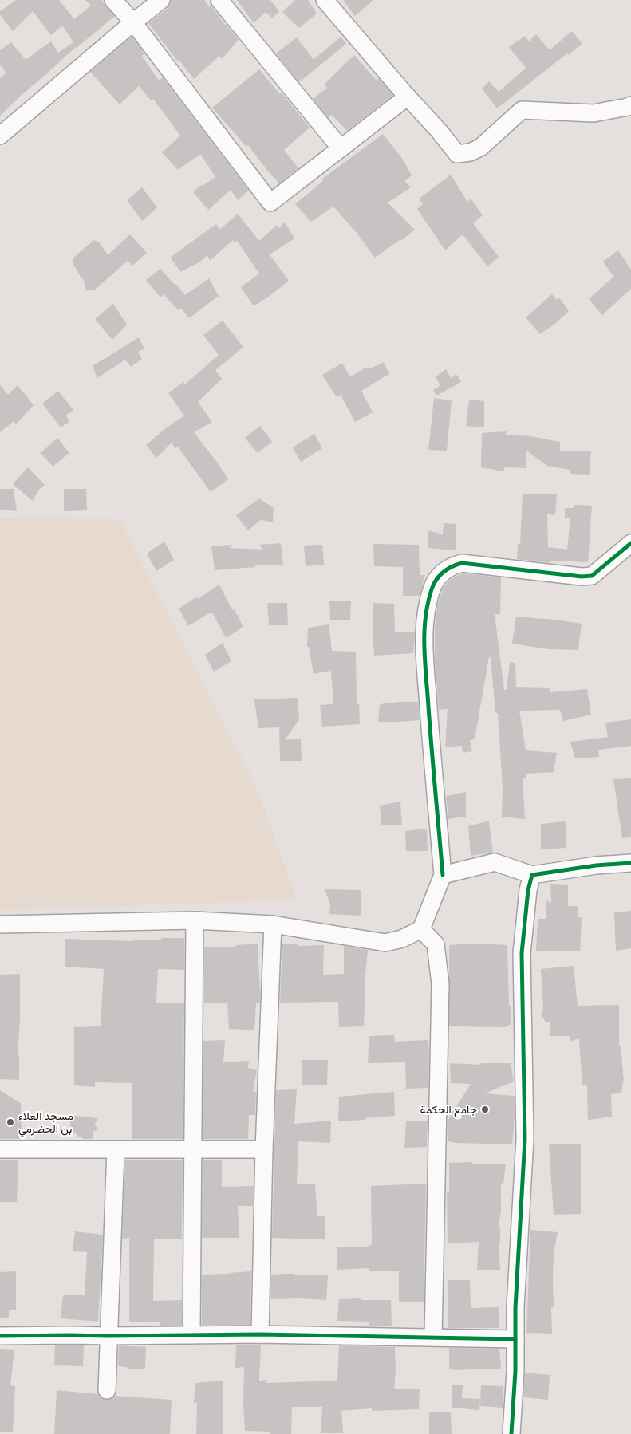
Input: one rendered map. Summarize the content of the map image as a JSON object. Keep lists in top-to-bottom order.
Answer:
{
  "places": ["جامع الحكمة", "مسجد العلاء بن الحضرمي"]
}
